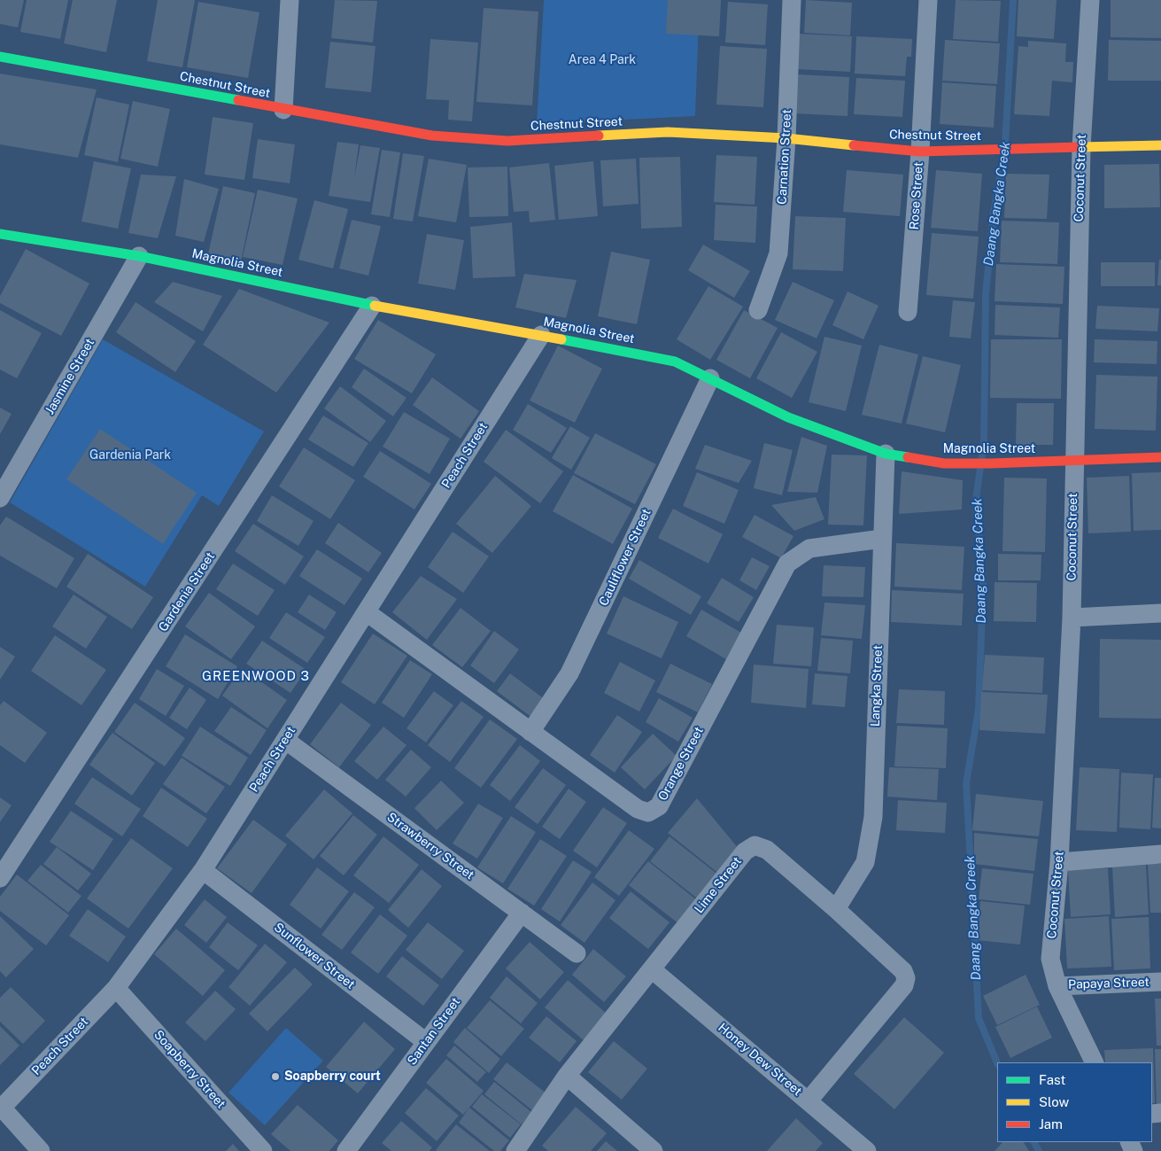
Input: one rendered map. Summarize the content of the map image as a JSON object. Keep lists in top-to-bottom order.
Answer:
{
  "streets": {
    "street": [
      "Chestnut Street",
      "Carnation Street",
      "Coconut Street",
      "Rose Street",
      "Magnolia Street",
      "Jasmine Street",
      "Peach Street",
      "Cauliflower Street",
      "Gardenia Street",
      "Langka Street",
      "Orange Street",
      "Strawberry Street",
      "Lime Street",
      "Sunflower Street",
      "Papaya Street",
      "Santan Street",
      "Honey Dew Street",
      "Soapberry Street"
    ]
  },
  "crossings": [
    ["Chestnut Street", "Carnation Street"],
    ["Chestnut Street", "Coconut Street"],
    ["Chestnut Street", "Rose Street"],
    ["Coconut Street", "Magnolia Street"],
    ["Coconut Street", "Papaya Street"],
    ["Magnolia Street", "Jasmine Street"],
    ["Magnolia Street", "Peach Street"],
    ["Magnolia Street", "Cauliflower Street"],
    ["Magnolia Street", "Gardenia Street"],
    ["Magnolia Street", "Langka Street"],
    ["Peach Street", "Orange Street"],
    ["Peach Street", "Strawberry Street"],
    ["Peach Street", "Sunflower Street"],
    ["Peach Street", "Soapberry Street"],
    ["Cauliflower Street", "Orange Street"],
    ["Langka Street", "Orange Street"],
    ["Langka Street", "Lime Street"],
    ["Strawberry Street", "Santan Street"],
    ["Lime Street", "Honey Dew Street"],
    ["Sunflower Street", "Santan Street"]
  ],
  "districts": ["GREENWOOD 3"],
  "water": ["Daang Bangka Creek"],
  "parks": ["Area 4 Park", "Gardenia Park"],
  "places": ["Soapberry court"],
  "legend": ["Fast", "Slow", "Jam"]
}
